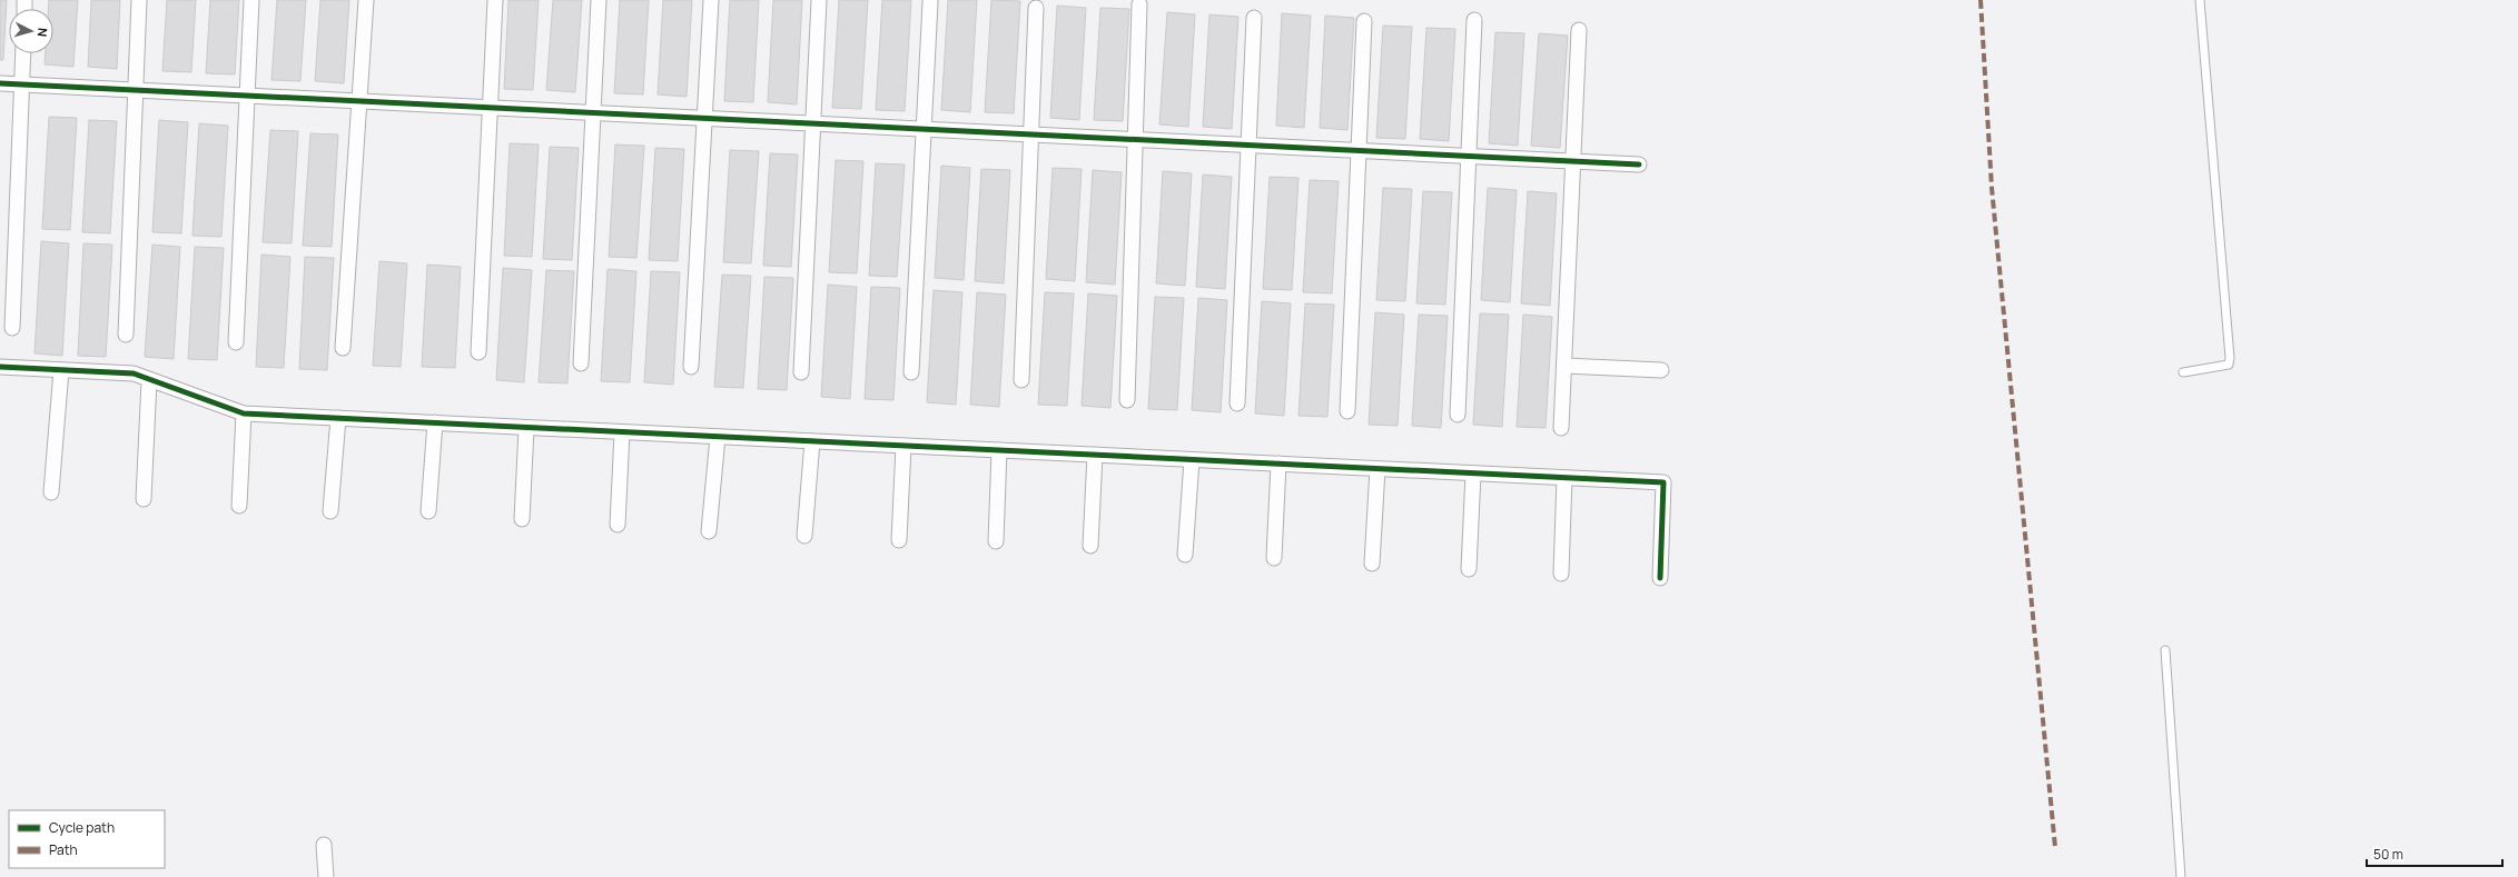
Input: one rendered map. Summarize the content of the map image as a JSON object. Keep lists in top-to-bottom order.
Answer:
{
  "legend": ["Cycle path", "Path"],
  "scale_bar": "50 m",
  "north": "right"
}
